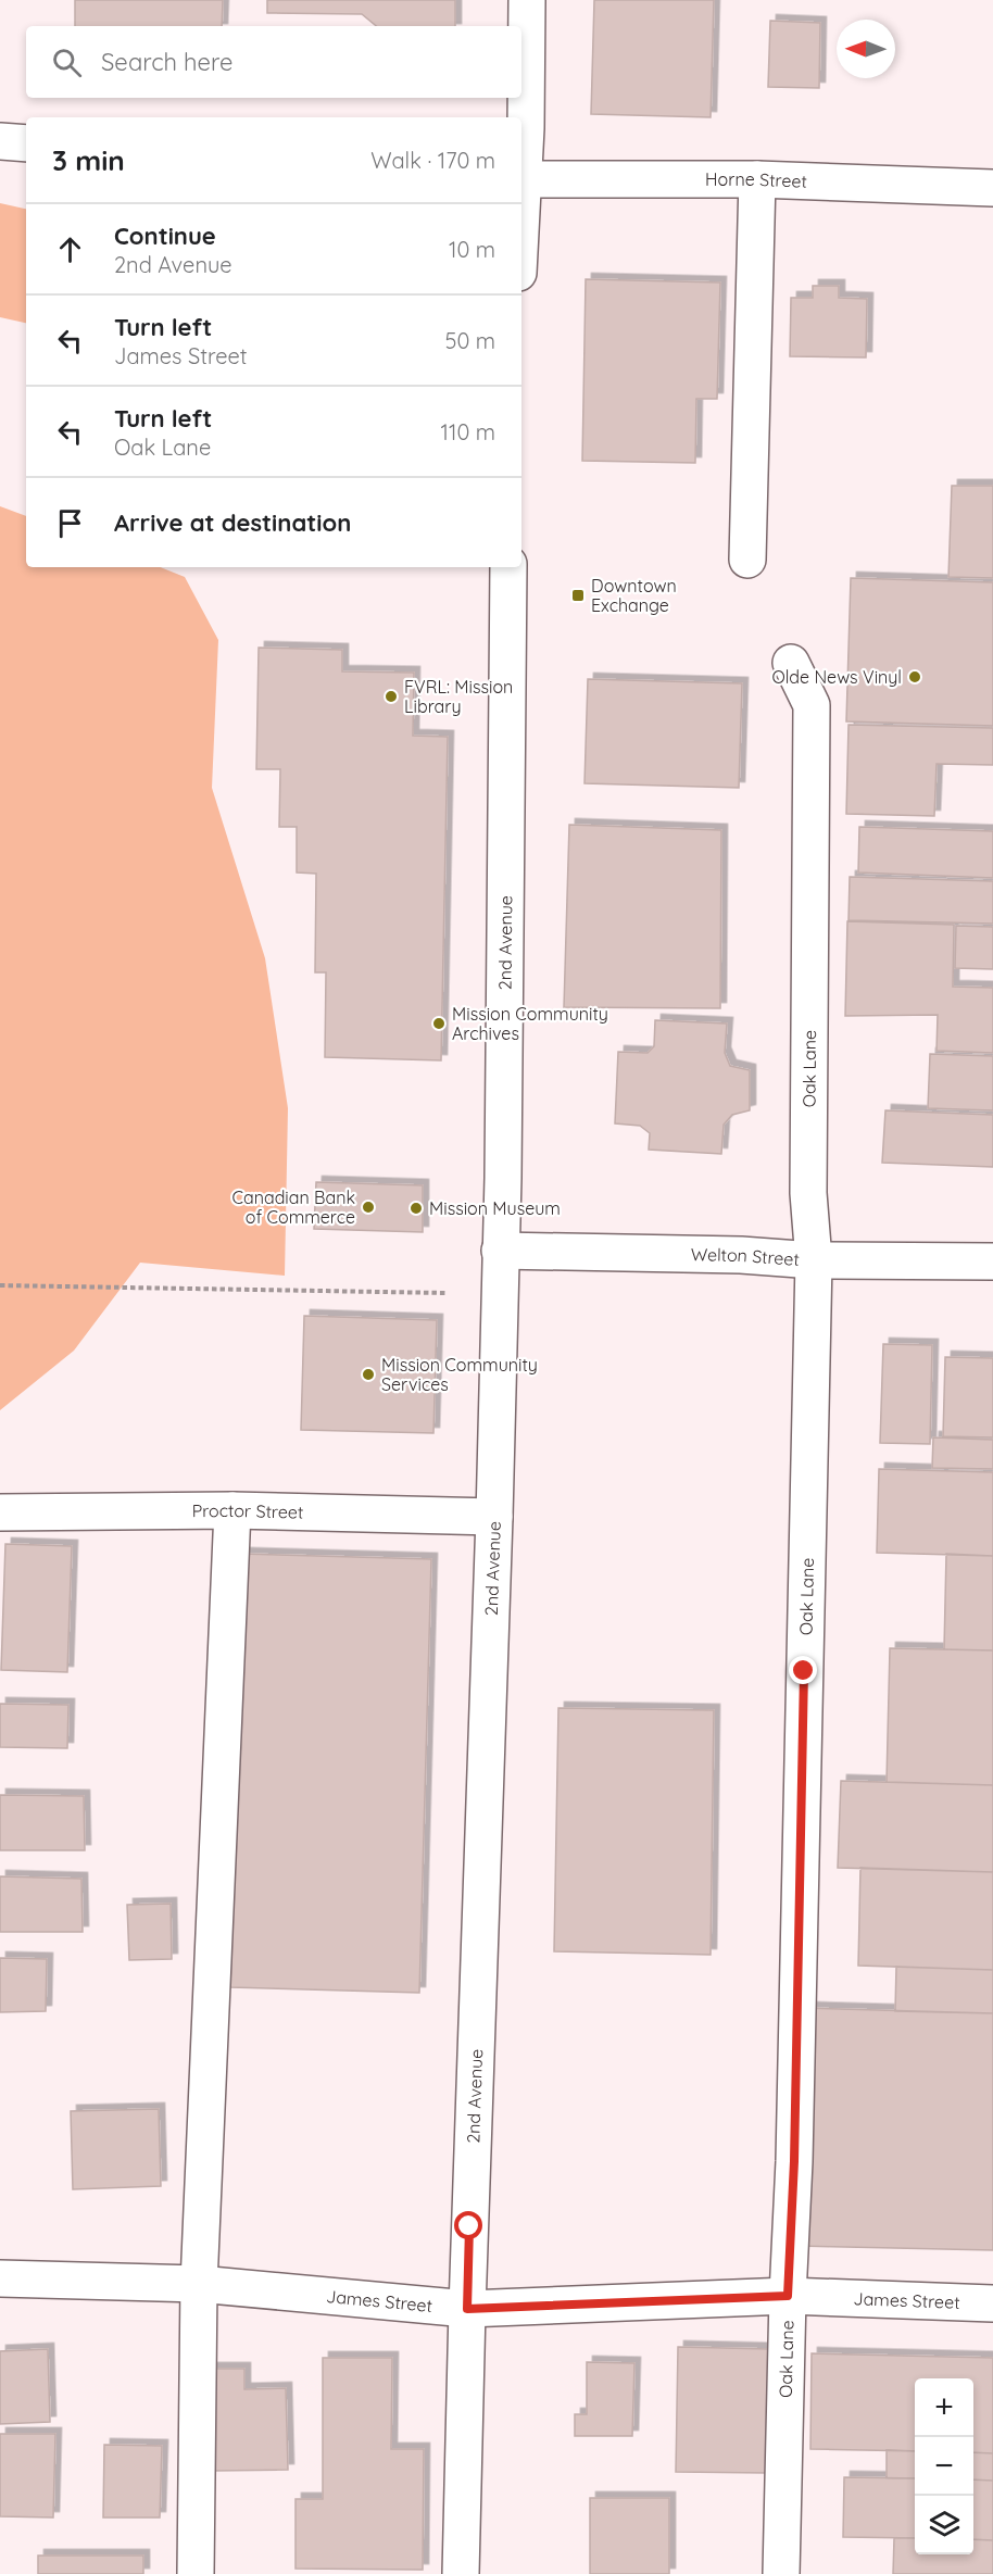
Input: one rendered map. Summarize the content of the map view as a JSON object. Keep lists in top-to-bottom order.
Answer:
{
  "streets": {
    "street": [
      "Horne Street",
      "2nd Avenue",
      "Oak Lane",
      "Welton Street",
      "Proctor Street",
      "James Street"
    ]
  },
  "crossings": [
    ["2nd Avenue", "Welton Street"],
    ["2nd Avenue", "Proctor Street"],
    ["2nd Avenue", "James Street"],
    ["Oak Lane", "Welton Street"],
    ["Oak Lane", "James Street"]
  ],
  "places": {
    "transit": ["Downtown Exchange"],
    "other": [
      "Olde News Vinyl",
      "FVRL: Mission Library",
      "Mission Community Archives",
      "Canadian Bank of Commerce",
      "Mission Museum",
      "Mission Community Services"
    ]
  },
  "north": "left",
  "page": {
    "search": "Search here",
    "heading": ["3 min", "Walk · 170 m"],
    "list": [
      ["Continue", "2nd Avenue", "10 m"],
      ["Turn left", "James Street", "50 m"],
      ["Turn left", "Oak Lane", "110 m"],
      "Arrive at destination"
    ],
    "map_buttons": ["+", "−"]
  }
}
